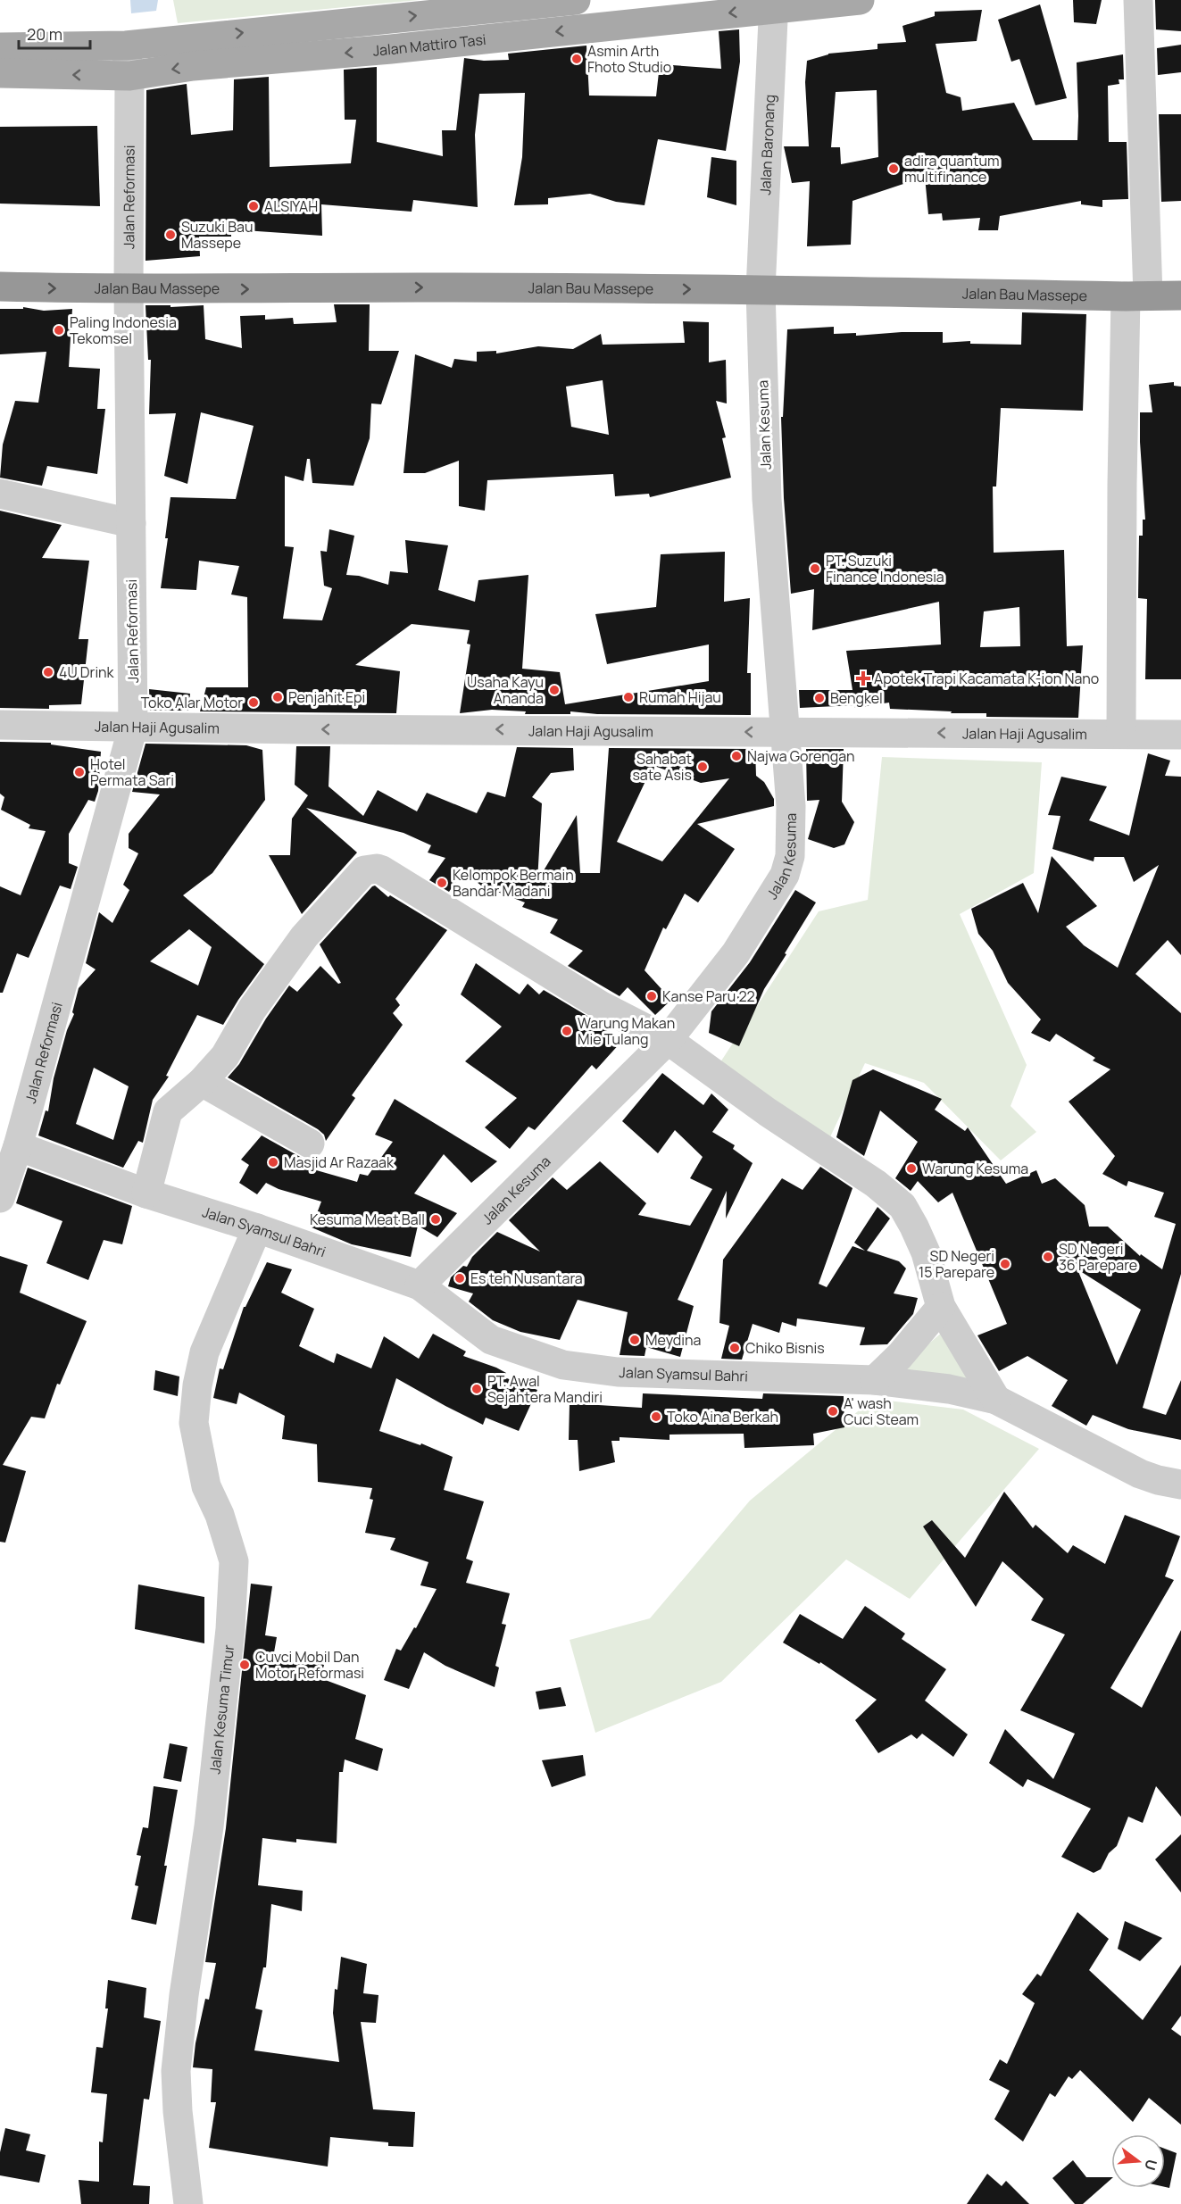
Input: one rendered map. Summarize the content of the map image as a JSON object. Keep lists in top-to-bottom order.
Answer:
{
  "streets": {
    "highway": ["Jalan Bau Massepe"],
    "main road": ["Jalan Mattiro Tasi"],
    "street": [
      "Jalan Baronang",
      "Jalan Reformasi",
      "Jalan Kesuma",
      "Jalan Haji Agusalim",
      "Jalan Syamsul Bahri",
      "Jalan Kesuma Timur"
    ]
  },
  "crossings": [
    ["Jalan Mattiro Tasi", "Jalan Baronang"],
    ["Jalan Mattiro Tasi", "Jalan Reformasi"],
    ["Jalan Baronang", "Jalan Bau Massepe"],
    ["Jalan Baronang", "Jalan Kesuma"],
    ["Jalan Reformasi", "Jalan Bau Massepe"],
    ["Jalan Reformasi", "Jalan Haji Agusalim"],
    ["Jalan Reformasi", "Jalan Syamsul Bahri"],
    ["Jalan Bau Massepe", "Jalan Kesuma"],
    ["Jalan Kesuma", "Jalan Haji Agusalim"],
    ["Jalan Kesuma", "Jalan Syamsul Bahri"],
    ["Jalan Syamsul Bahri", "Jalan Kesuma Timur"]
  ],
  "one_way": ["Jalan Bau Massepe", "Jalan Haji Agusalim"],
  "places": {
    "other": [
      "Asmin Arth Fhoto Studio",
      "adira quantum multifinance",
      "ALSIYAH",
      "Suzuki Bau Massepe",
      "Paling Indonesia Tekomsel",
      "PT. Suzuki Finance Indonesia",
      "4U Drink",
      "Usaha Kayu Ananda",
      "Penjahit Epi",
      "Rumah Hijau",
      "Bengkel",
      "Toko Alar Motor",
      "Najwa Gorengan",
      "Sahabat sate Asis",
      "Hotel Permata Sari",
      "Kelompok Bermain Bandar Madani",
      "Kanse Paru 22",
      "Warung Makan Mie Tulang",
      "Masjid Ar Razaak",
      "Warung Kesuma",
      "Kesuma Meat Ball",
      "SD Negeri 36 Parepare",
      "SD Negeri 15 Parepare",
      "Es teh Nusantara",
      "Meydina",
      "Chiko Bisnis",
      "PT. Awal Sejahtera Mandiri",
      "A' wash Cuci Steam",
      "Toko Aina Berkah",
      "Cuvci Mobil Dan Motor Reformasi"
    ],
    "health": ["Apotek Trapi Kacamata K-ion Nano"]
  },
  "scale_bar": "20 m",
  "north": "right"
}
